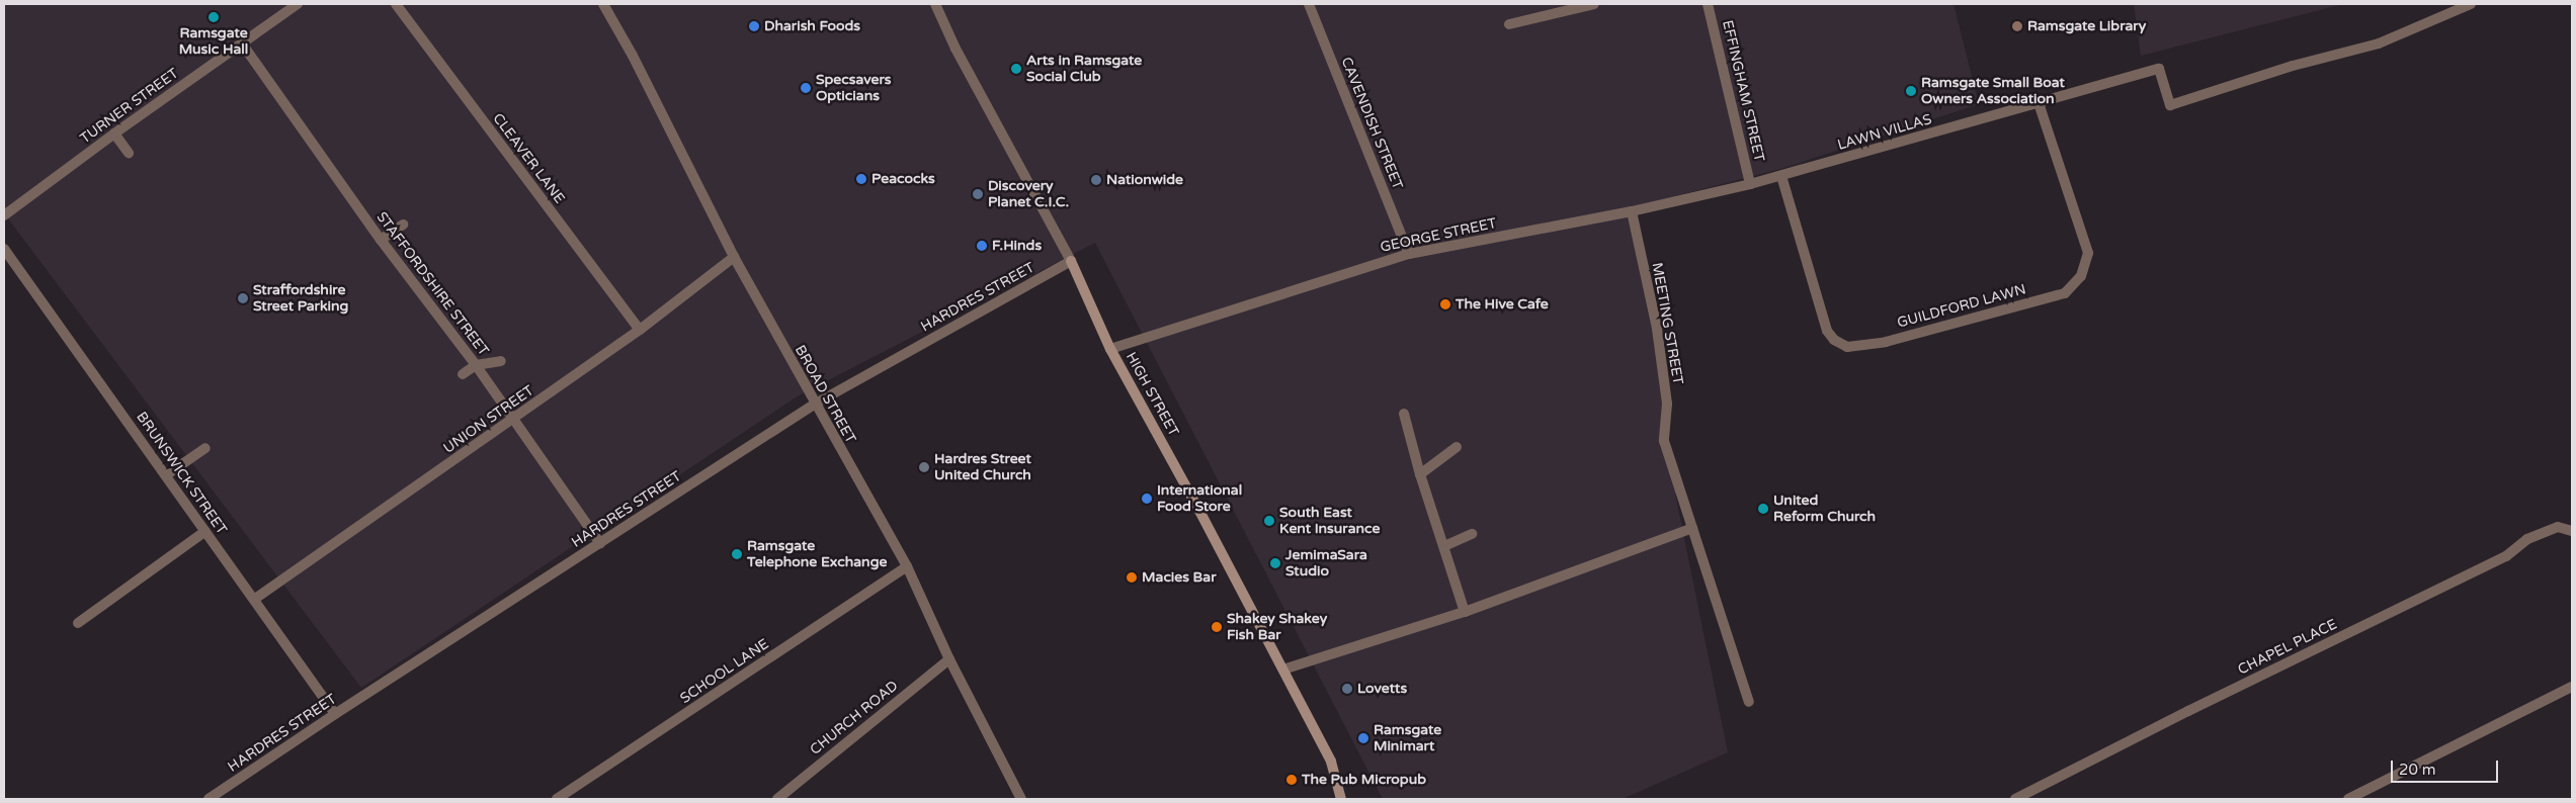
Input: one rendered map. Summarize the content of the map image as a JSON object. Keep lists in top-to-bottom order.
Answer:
{
  "streets": {
    "street": [
      "EFFINGHAM STREET",
      "TURNER STREET",
      "CAVENDISH STREET",
      "LAWN VILLAS",
      "CLEAVER LANE",
      "GEORGE STREET",
      "STAFFORDSHIRE STREET",
      "HARDRES STREET",
      "GUILDFORD LAWN",
      "MEETING STREET",
      "BROAD STREET",
      "HIGH STREET",
      "UNION STREET",
      "BRUNSWICK STREET",
      "CHAPEL PLACE",
      "SCHOOL LANE",
      "CHURCH ROAD"
    ]
  },
  "crossings": [
    ["EFFINGHAM STREET", "LAWN VILLAS"],
    ["EFFINGHAM STREET", "GEORGE STREET"],
    ["TURNER STREET", "STAFFORDSHIRE STREET"],
    ["CAVENDISH STREET", "GEORGE STREET"],
    ["LAWN VILLAS", "GEORGE STREET"],
    ["LAWN VILLAS", "GUILDFORD LAWN"],
    ["CLEAVER LANE", "UNION STREET"],
    ["GEORGE STREET", "MEETING STREET"],
    ["GEORGE STREET", "HIGH STREET"],
    ["STAFFORDSHIRE STREET", "HARDRES STREET"],
    ["STAFFORDSHIRE STREET", "UNION STREET"],
    ["HARDRES STREET", "BROAD STREET"],
    ["HARDRES STREET", "HIGH STREET"],
    ["HARDRES STREET", "BRUNSWICK STREET"],
    ["BROAD STREET", "UNION STREET"],
    ["BROAD STREET", "SCHOOL LANE"],
    ["BROAD STREET", "CHURCH ROAD"],
    ["UNION STREET", "BRUNSWICK STREET"]
  ],
  "places": [
    "Ramsgate Music Hall",
    "Dharish Foods",
    "Ramsgate Library",
    "Arts in Ramsgate Social Club",
    "Specsavers Opticians",
    "Ramsgate Small Boat Owners Association",
    "Peacocks",
    "Nationwide",
    "Discovery Planet C.I.C.",
    "F.Hinds",
    "Straffordshire Street Parking",
    "The Hive Cafe",
    "Hardres Street United Church",
    "International Food Store",
    "United Reform Church",
    "South East Kent Insurance",
    "Ramsgate Telephone Exchange",
    "JemimaSara Studio",
    "Macies Bar",
    "Shakey Shakey Fish Bar",
    "Lovetts",
    "Ramsgate Minimart",
    "The Pub Micropub"
  ],
  "scale_bar": "20 m"
}
